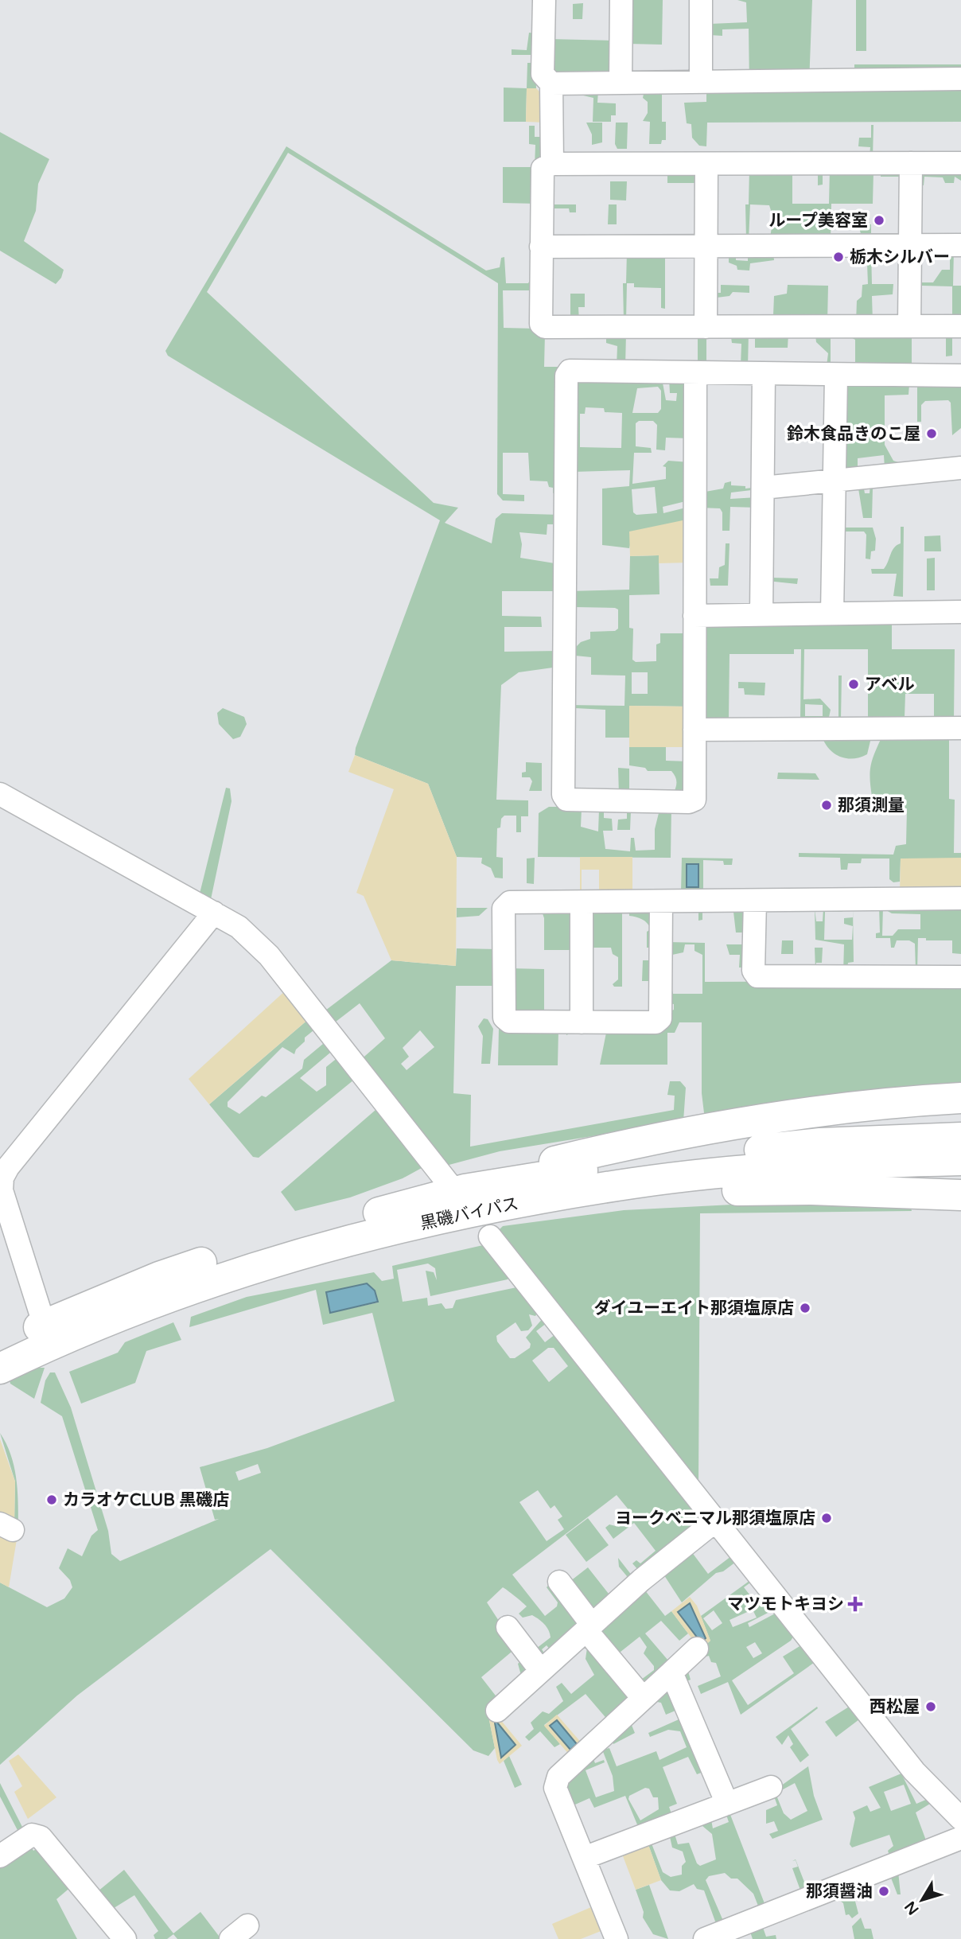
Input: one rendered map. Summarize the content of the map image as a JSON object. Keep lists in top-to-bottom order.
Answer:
{
  "streets": {
    "highway": ["黒磯バイパス"]
  },
  "places": {
    "other": [
      "ループ美容室",
      "栃木シルバー",
      "鈴木食品きのこ屋",
      "アベル",
      "那須測量",
      "ダイユーエイト那須塩原店",
      "カラオケCLUB 黒磯店",
      "ヨークベニマル那須塩原店",
      "西松屋",
      "那須醤油"
    ],
    "health": ["マツモトキヨシ"]
  },
  "north": "bottom left"
}
